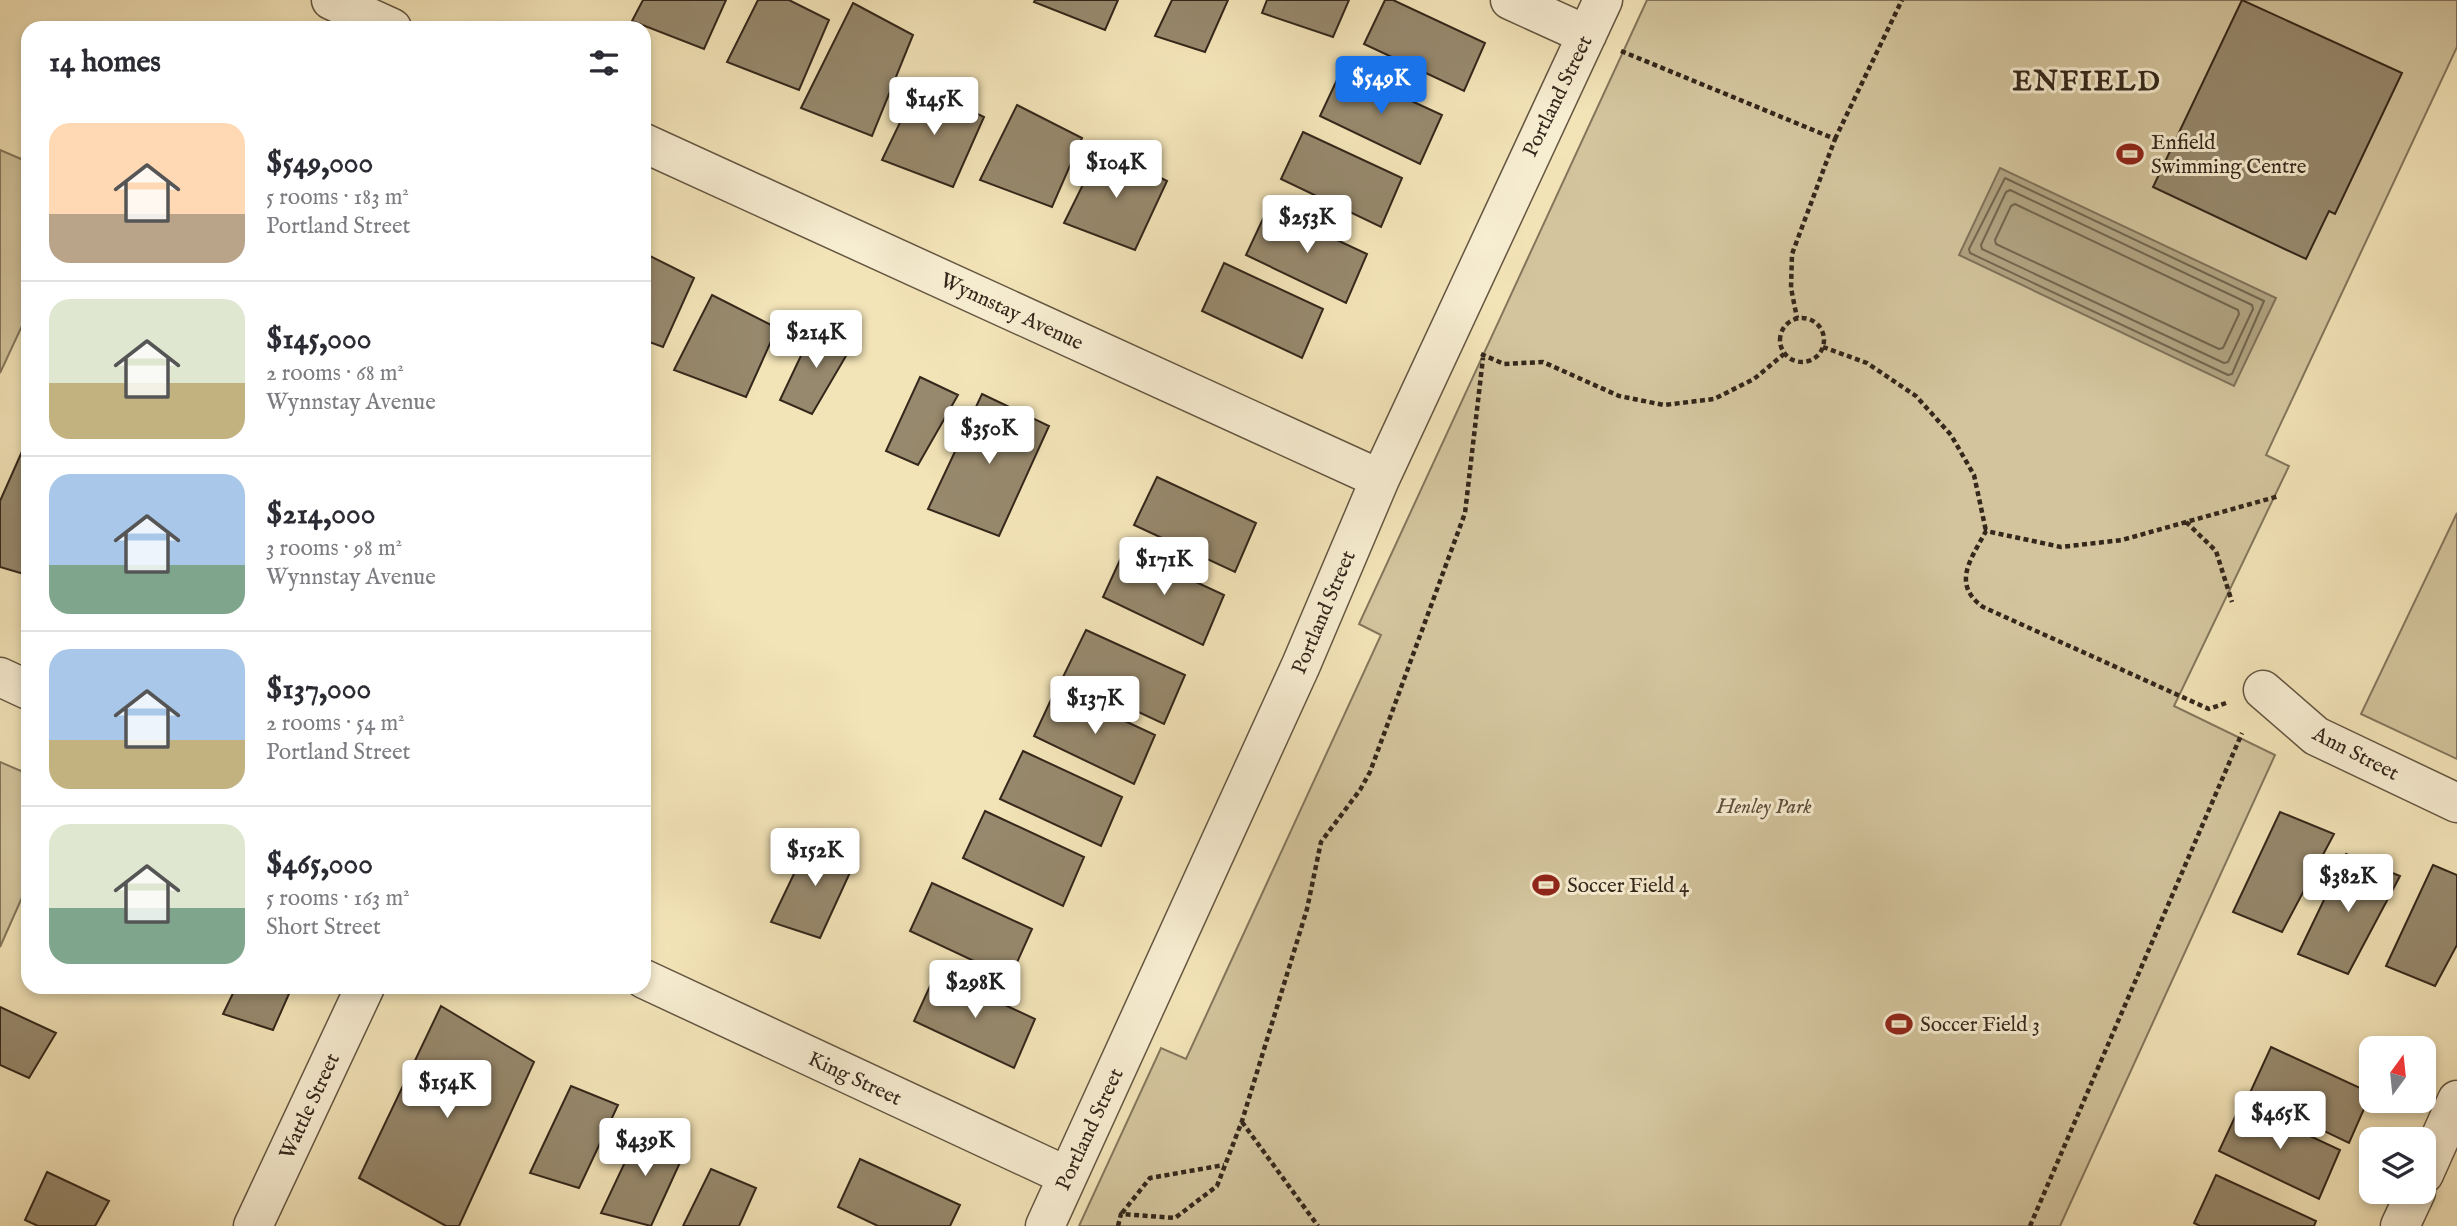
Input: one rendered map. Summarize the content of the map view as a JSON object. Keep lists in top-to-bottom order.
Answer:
{
  "streets": {
    "street": [
      "Portland Street",
      "Wynnstay Avenue",
      "Ann Street",
      "King Street",
      "Wattle Street"
    ]
  },
  "crossings": [
    ["Portland Street", "Wynnstay Avenue"],
    ["Portland Street", "King Street"]
  ],
  "districts": ["ENFIELD"],
  "parks": ["Henley Park"],
  "places": {
    "sports": ["Enfield Swimming Centre", "Soccer Field 4", "Soccer Field 3"]
  },
  "north": "top",
  "page": {
    "heading": "14 homes",
    "price": [
      "$549K",
      "$145K",
      "$104K",
      "$253K",
      "$214K",
      "$350K",
      "$171K",
      "$137K",
      "$152K",
      "$382K",
      "$298K",
      "$154K",
      "$465K",
      "$439K"
    ],
    "list": [
      {
        "name": "$549,000",
        "note": "5 rooms · 183 m² · Portland Street"
      },
      {
        "name": "$145,000",
        "note": "2 rooms · 68 m² · Wynnstay Avenue"
      },
      {
        "name": "$214,000",
        "note": "3 rooms · 98 m² · Wynnstay Avenue"
      },
      {
        "name": "$137,000",
        "note": "2 rooms · 54 m² · Portland Street"
      },
      {
        "name": "$465,000",
        "note": "5 rooms · 163 m² · Short Street"
      }
    ]
  }
}
